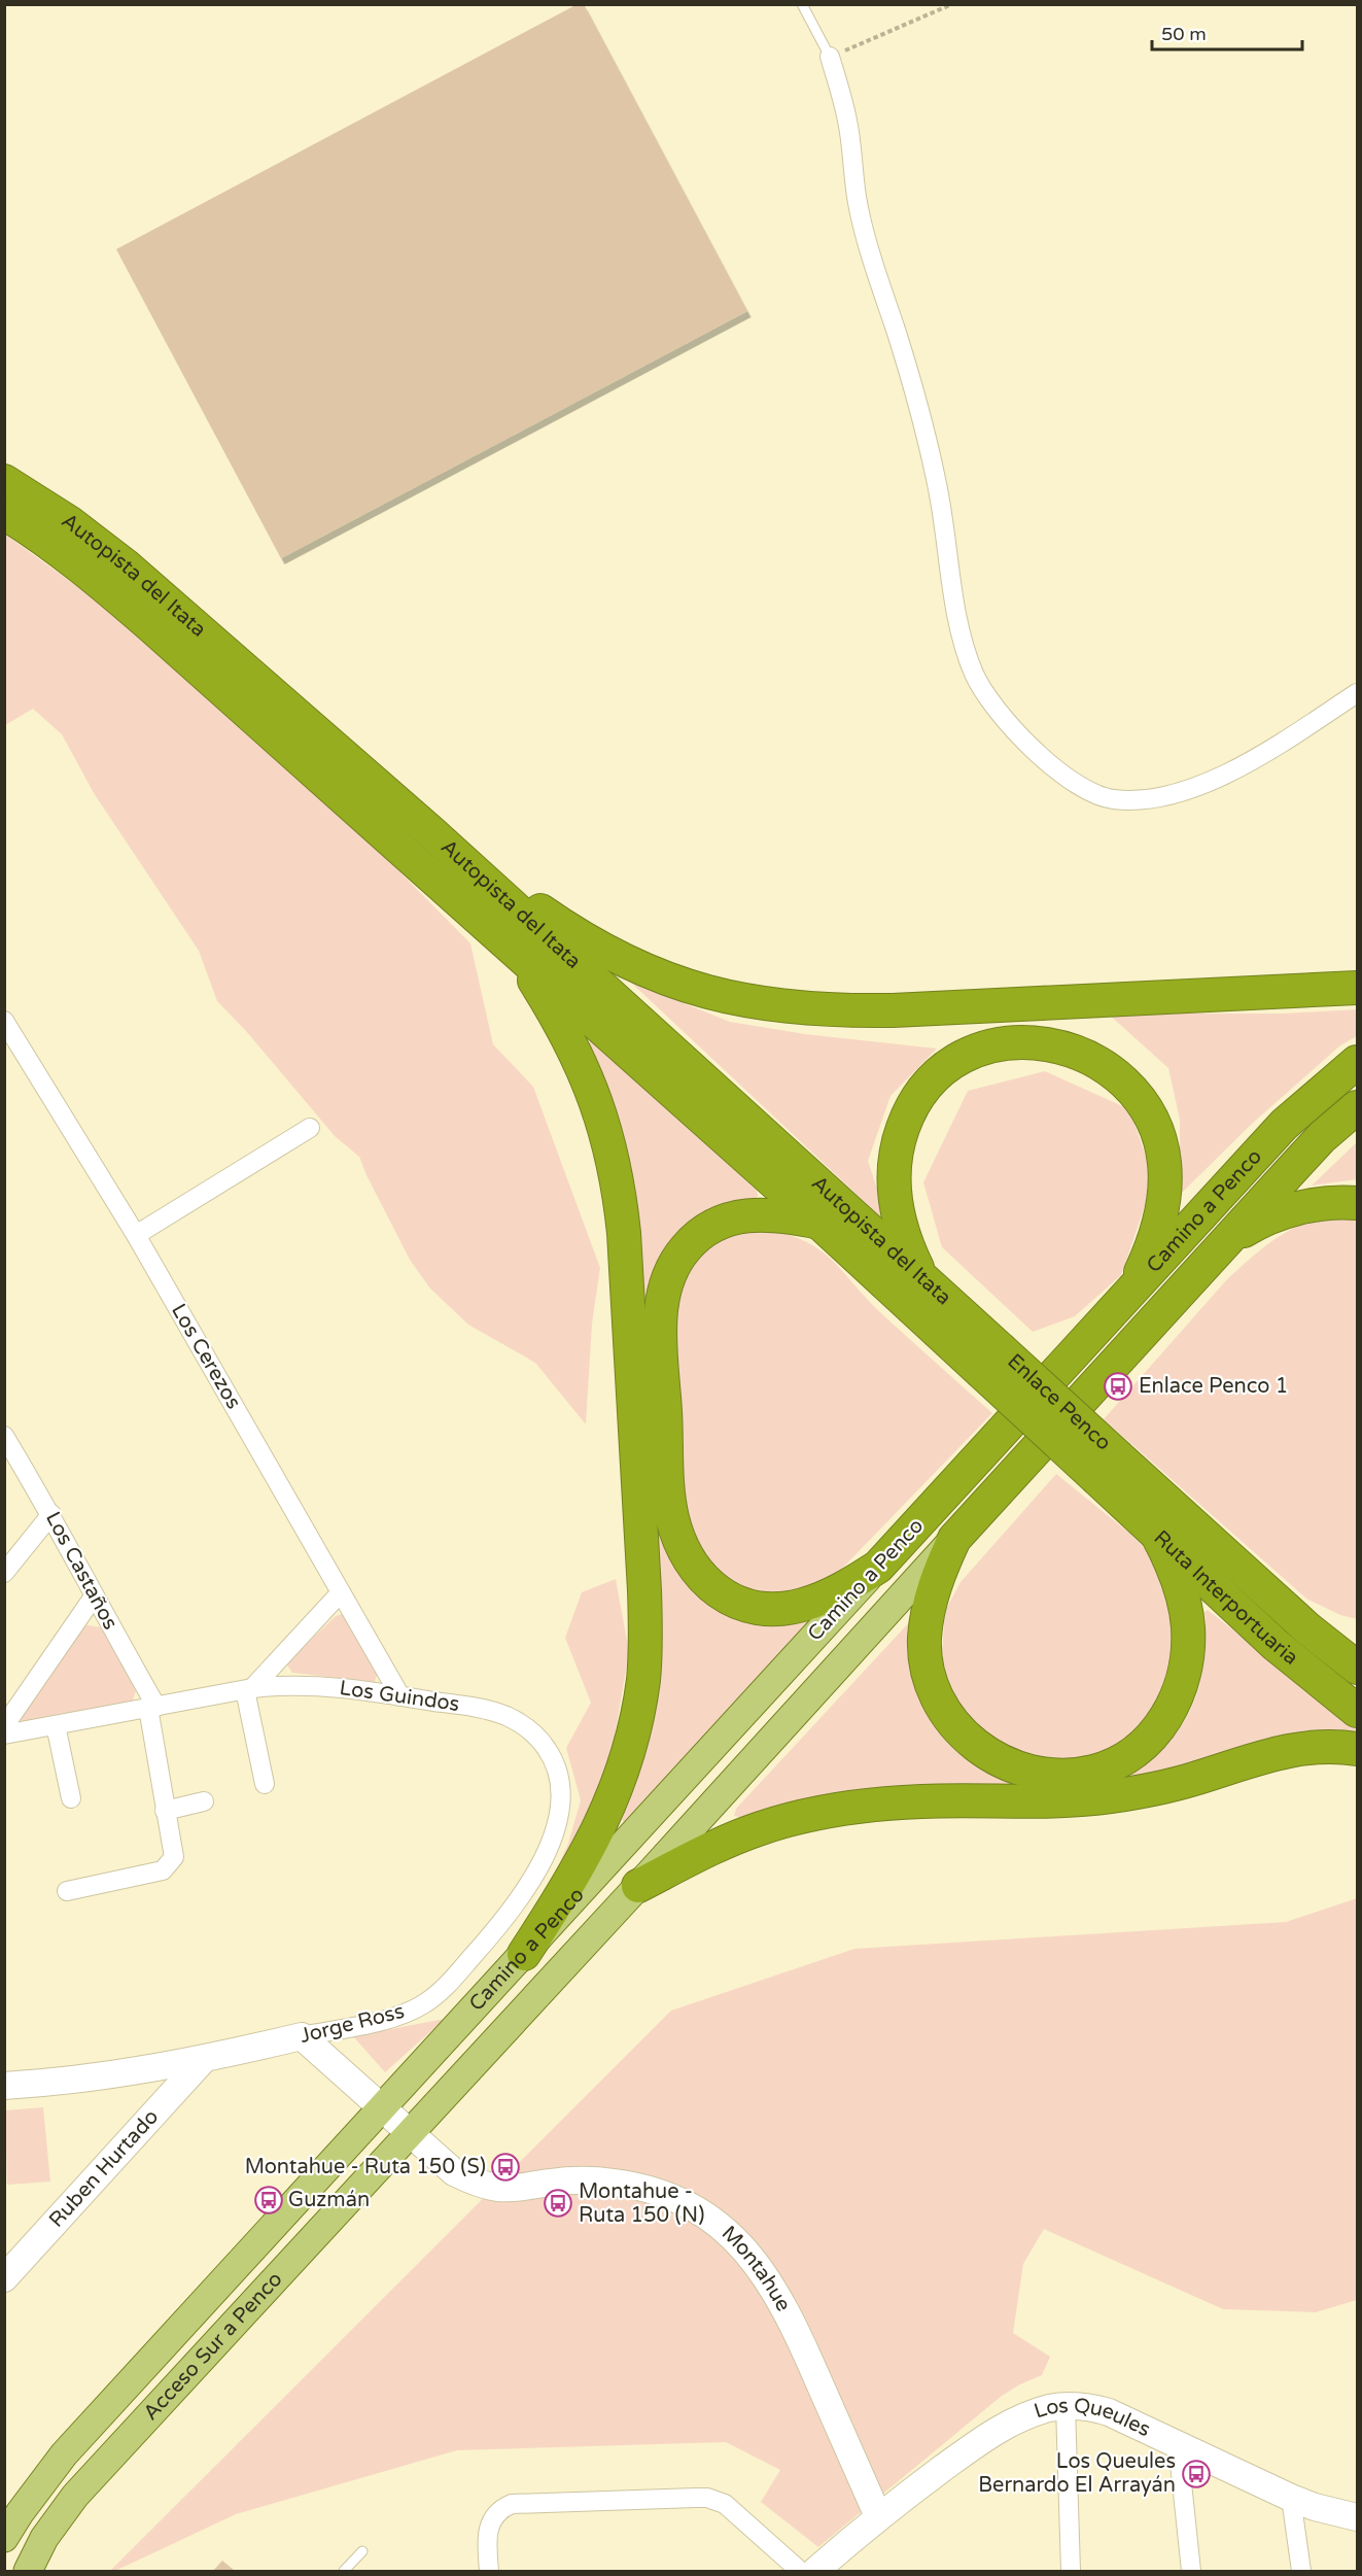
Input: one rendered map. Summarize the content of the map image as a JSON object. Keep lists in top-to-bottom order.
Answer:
{
  "streets": {
    "highway": [
      "Autopista del Itata",
      "Camino a Penco",
      "Enlace Penco",
      "Ruta Interportuaria"
    ],
    "main road": ["Acceso Sur a Penco"],
    "street": [
      "Los Cerezos",
      "Los Castaños",
      "Los Guindos",
      "Jorge Ross",
      "Ruben Hurtado",
      "Montahue",
      "Los Queules"
    ]
  },
  "crossings": [
    ["Autopista del Itata", "Enlace Penco"],
    ["Camino a Penco", "Montahue"],
    ["Camino a Penco", "Acceso Sur a Penco"],
    ["Los Cerezos", "Los Guindos"],
    ["Enlace Penco", "Ruta Interportuaria"],
    ["Los Castaños", "Los Guindos"],
    ["Los Guindos", "Jorge Ross"],
    ["Jorge Ross", "Ruben Hurtado"],
    ["Jorge Ross", "Montahue"],
    ["Montahue", "Acceso Sur a Penco"],
    ["Montahue", "Los Queules"]
  ],
  "places": {
    "bus stop": [
      "Enlace Penco 1",
      "Montahue - Ruta 150 (S)",
      "Guzmán",
      "Montahue - Ruta 150 (N)",
      "Los Queules Bernardo El Arrayán"
    ]
  },
  "scale_bar": "50 m"
}
